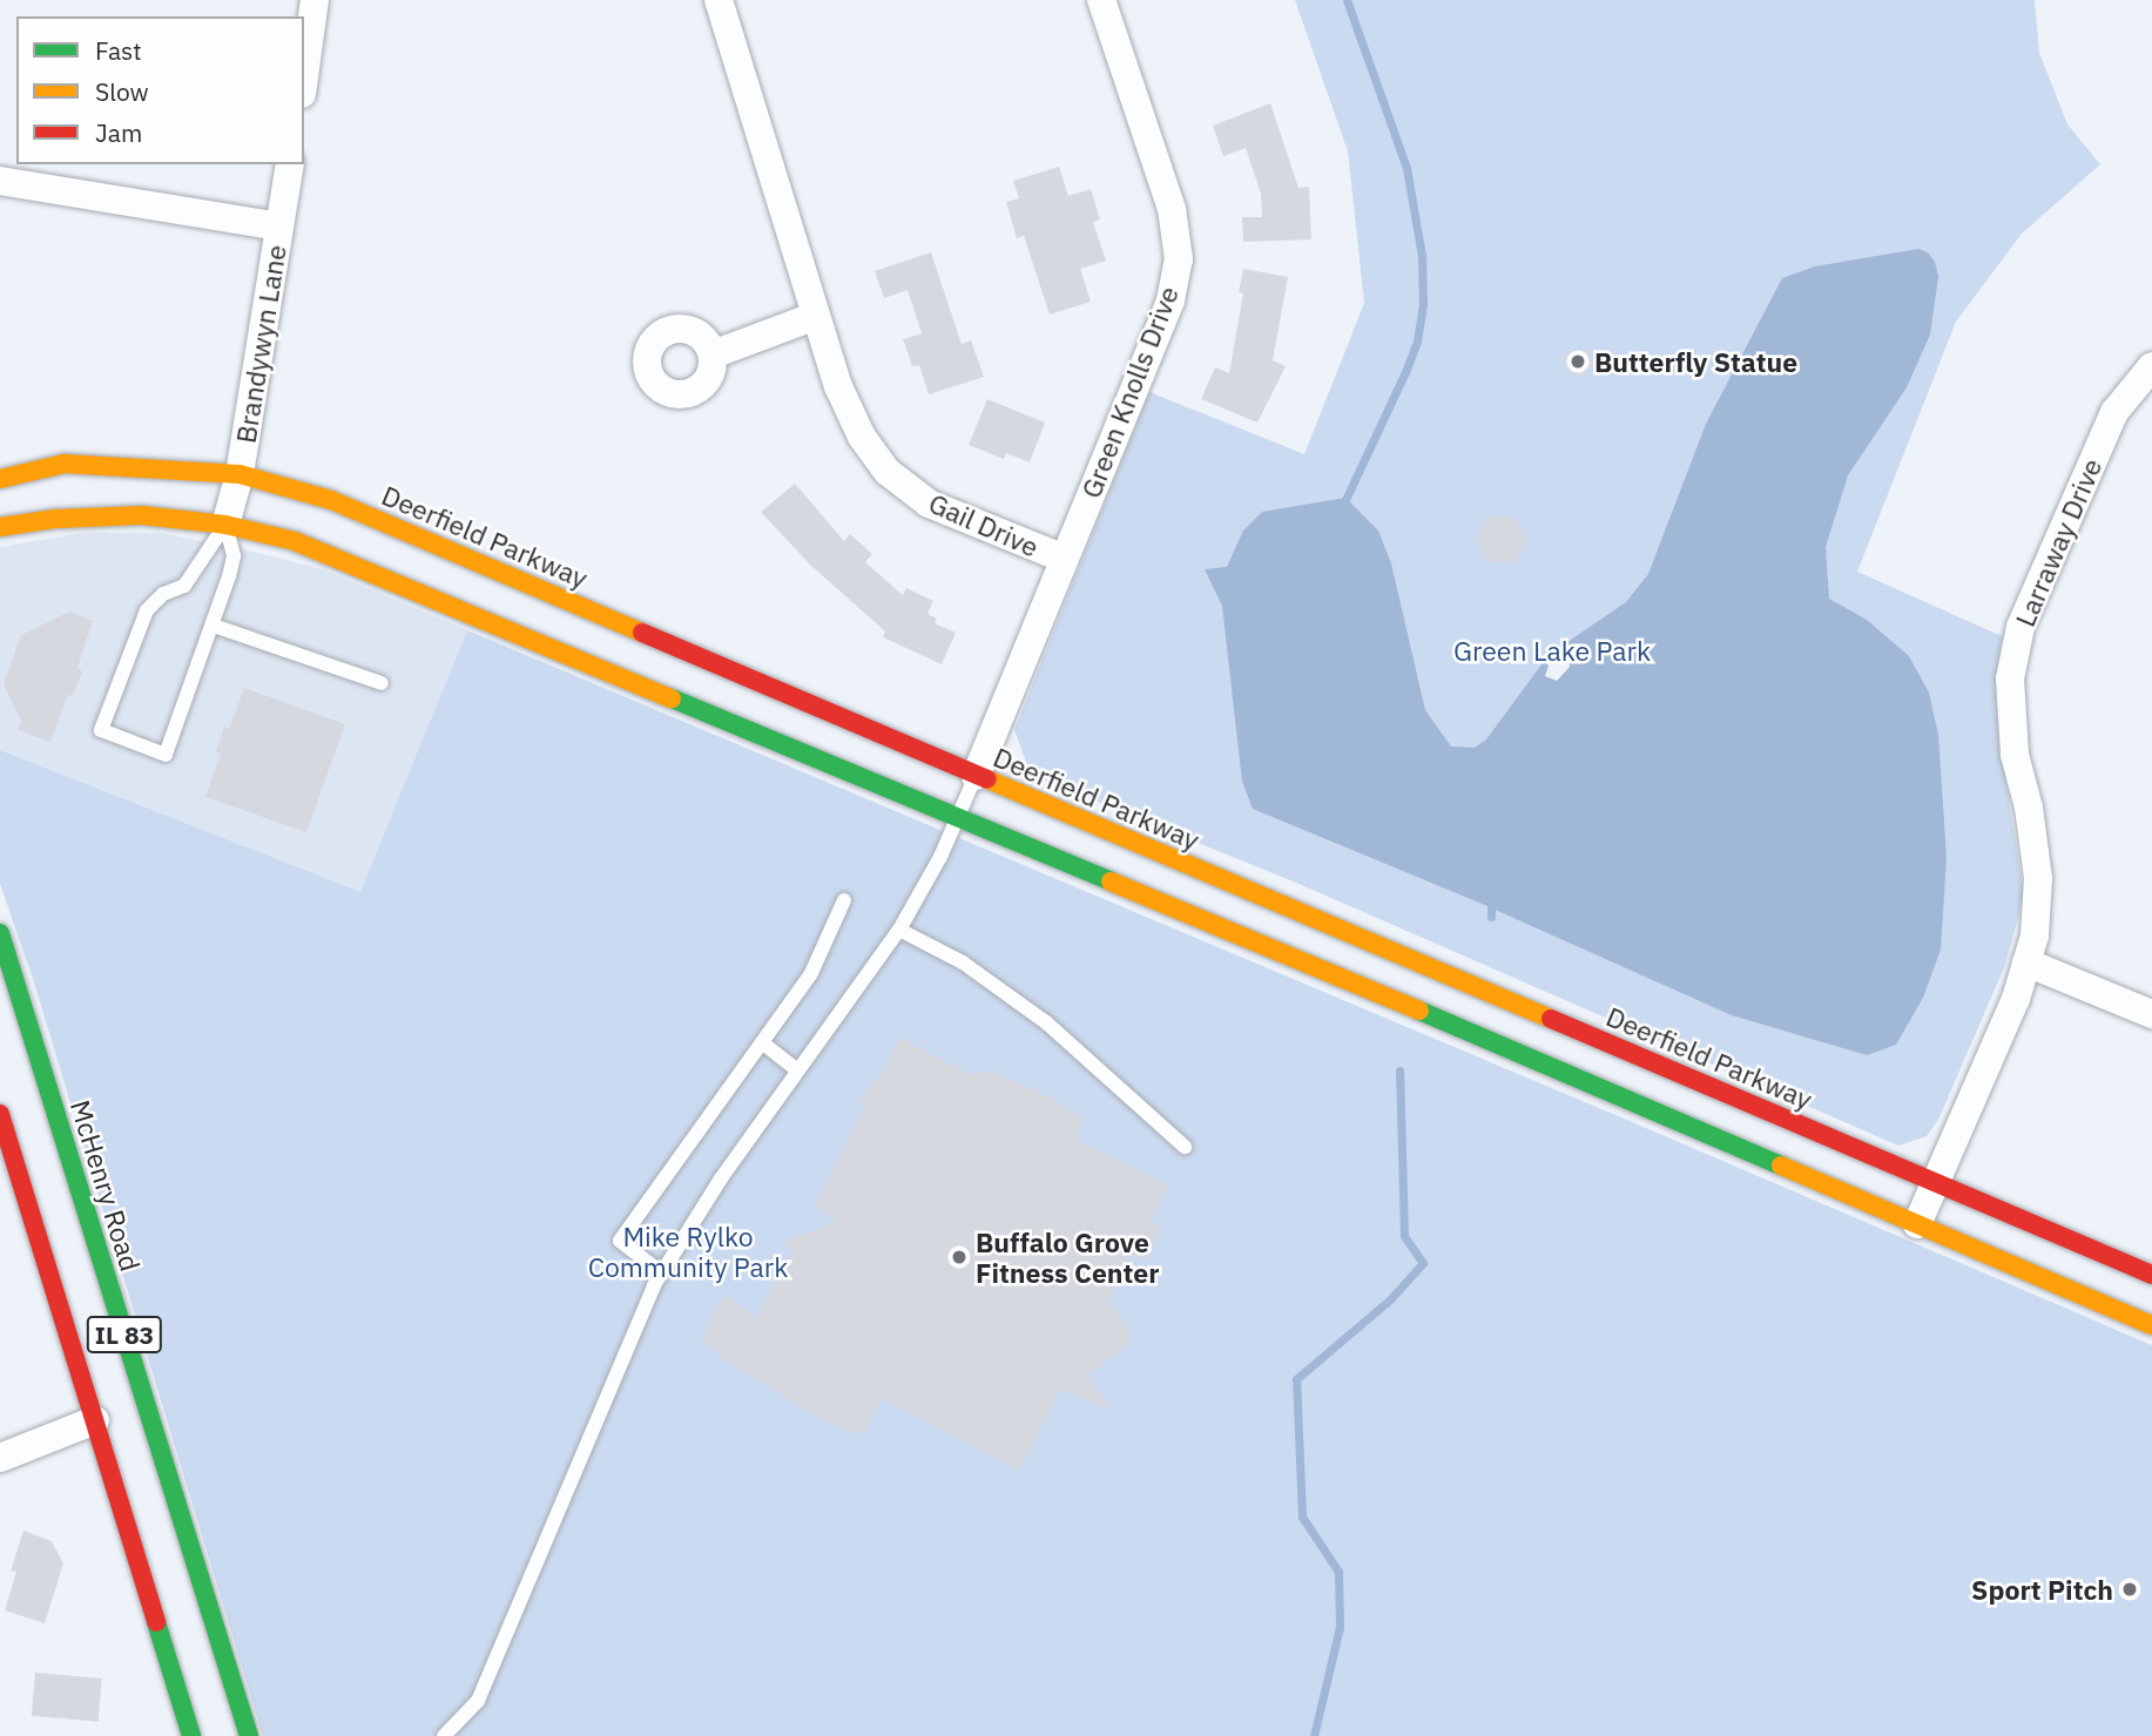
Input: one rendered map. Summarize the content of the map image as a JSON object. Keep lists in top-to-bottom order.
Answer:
{
  "streets": {
    "main road": ["Deerfield Parkway", "McHenry Road", "IL 83"],
    "street": [
      "Brandywyn Lane",
      "Green Knolls Drive",
      "Gail Drive",
      "Larraway Drive"
    ]
  },
  "crossings": [
    ["Brandywyn Lane", "Deerfield Parkway"],
    ["Green Knolls Drive", "Gail Drive"],
    ["Green Knolls Drive", "Deerfield Parkway"]
  ],
  "parks": ["Green Lake Park", "Mike Rylko Community Park"],
  "places": ["Butterfly Statue", "Buffalo Grove Fitness Center", "Sport Pitch"],
  "legend": ["Fast", "Slow", "Jam"]
}
